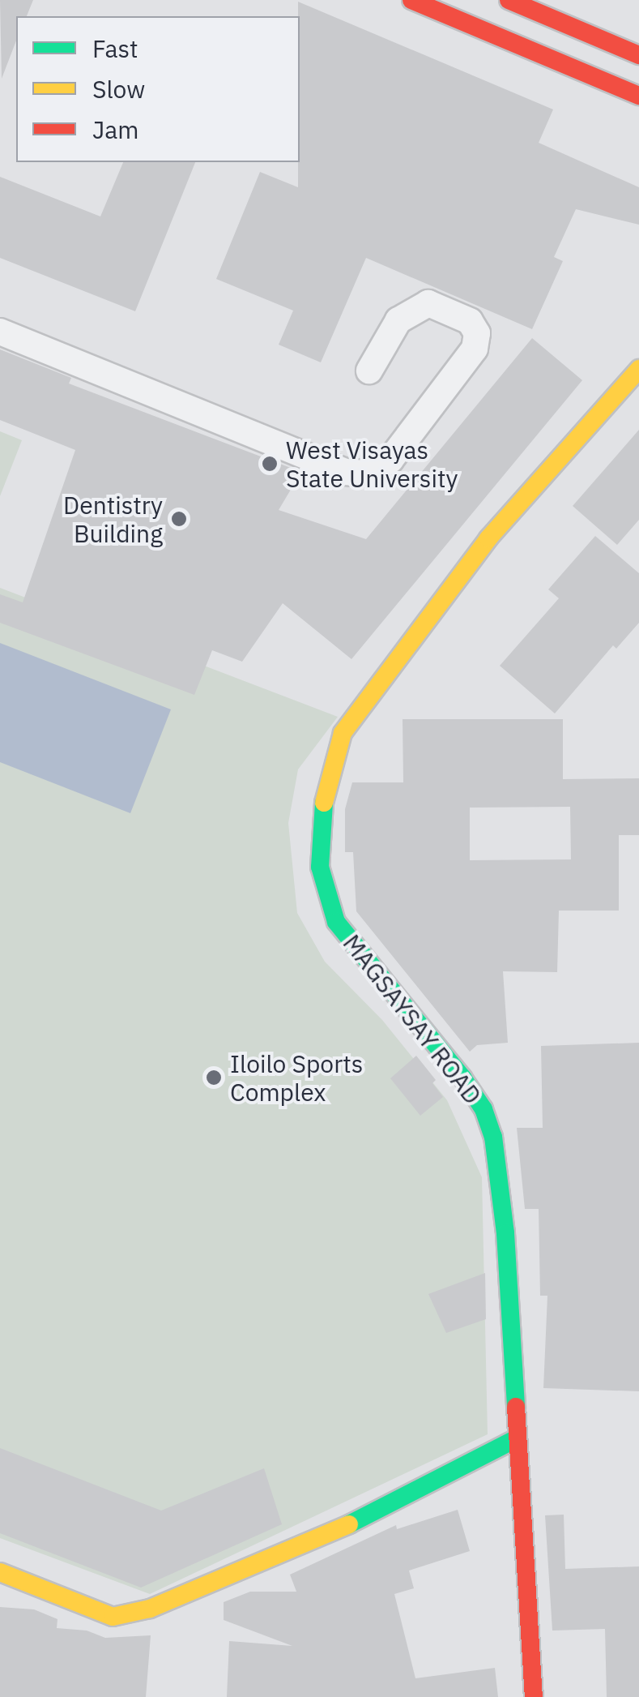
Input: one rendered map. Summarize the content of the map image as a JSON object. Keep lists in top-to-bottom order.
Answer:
{
  "streets": {
    "street": ["MAGSAYSAY ROAD"]
  },
  "places": ["West Visayas State University", "Dentistry Building", "Iloilo Sports Complex"],
  "legend": ["Fast", "Slow", "Jam"]
}
